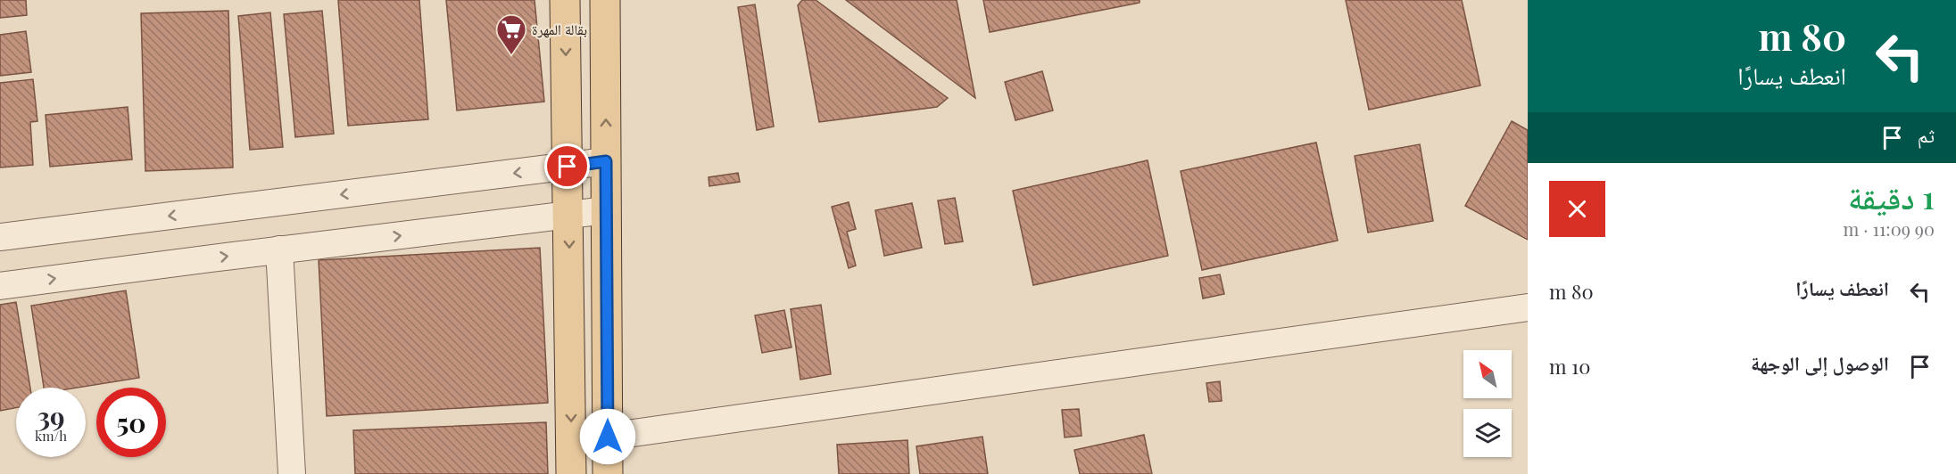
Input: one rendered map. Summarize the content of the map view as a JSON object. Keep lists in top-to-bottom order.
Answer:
{
  "places": {
    "supermarket": ["بقالة المهرة"]
  },
  "north": "top left",
  "page": {
    "turn": ["80 m", "انعطف يسارًا"],
    "then": "ثم",
    "heading": ["1 دقيقة", "90 m · 11:09"],
    "list": [
      {
        "name": "انعطف يسارًا",
        "value": "80 m"
      },
      {
        "name": "الوصول إلى الوجهة",
        "value": "10 m"
      }
    ],
    "speed": "39 km/h",
    "limit": "50"
  }
}
